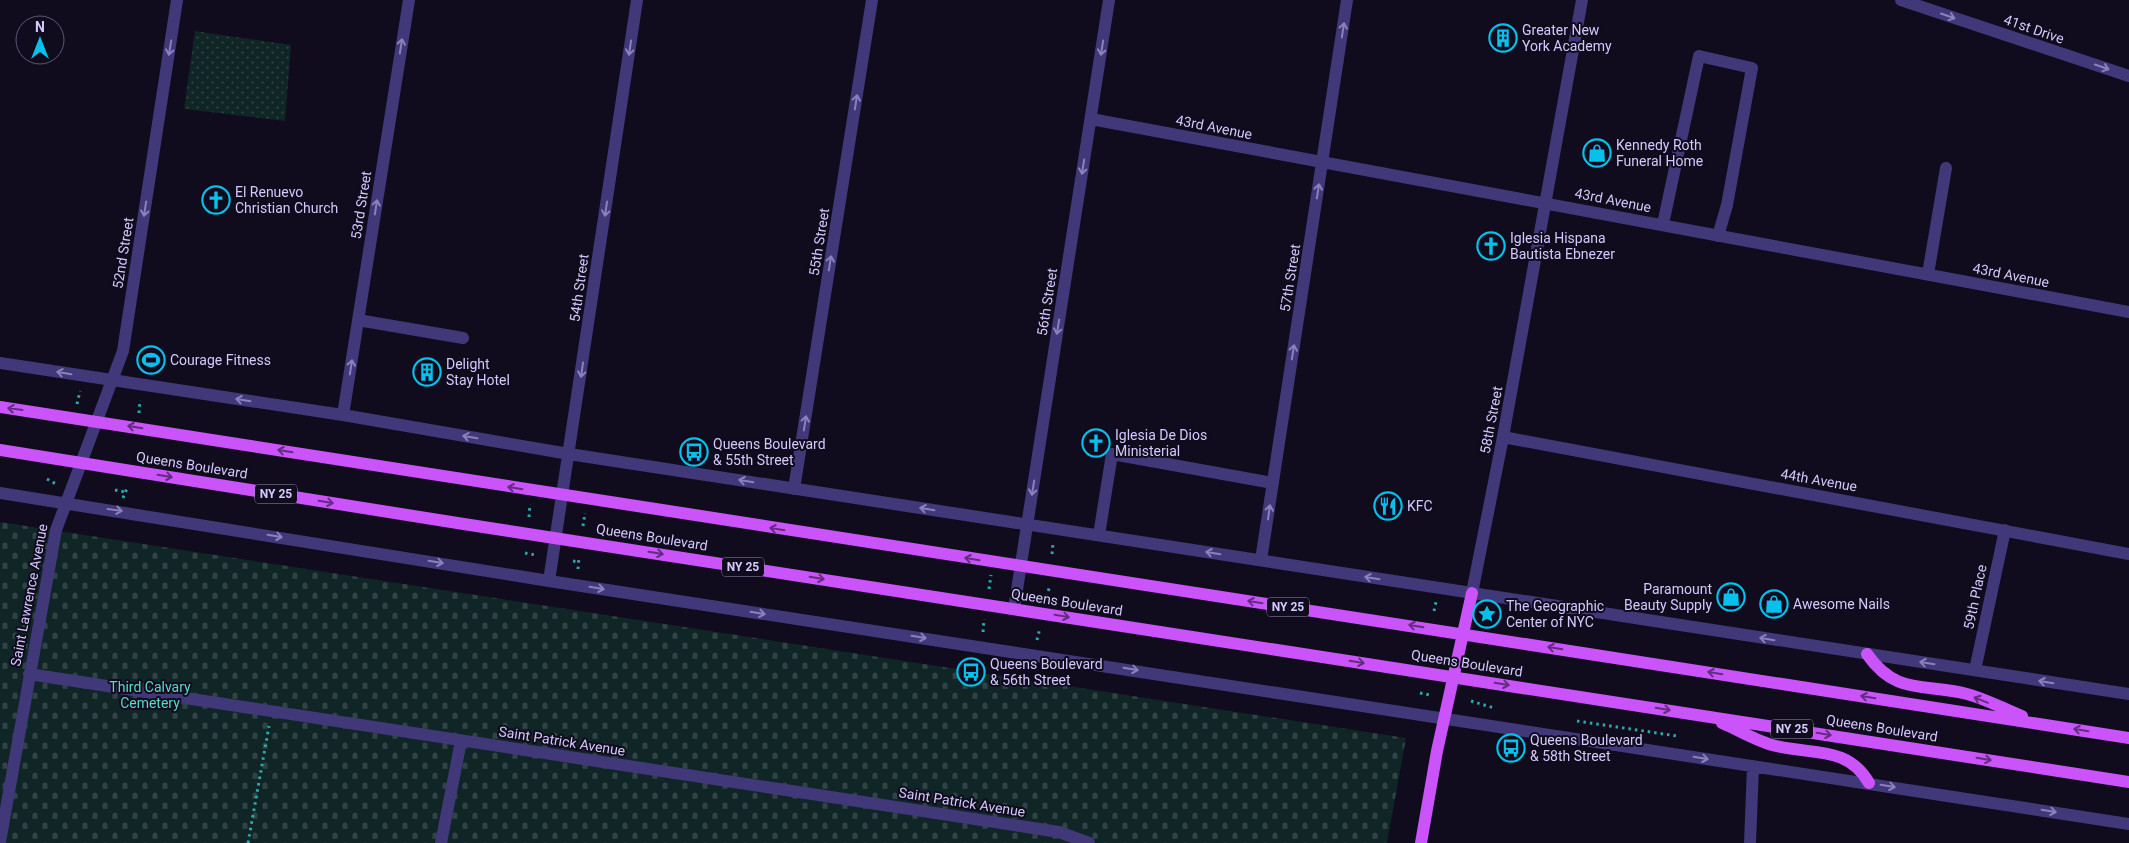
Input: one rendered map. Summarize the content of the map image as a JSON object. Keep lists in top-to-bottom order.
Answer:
{
  "streets": {
    "main road": ["58th Street", "Queens Boulevard", "NY 25"],
    "street": [
      "41st Drive",
      "43rd Avenue",
      "53rd Street",
      "55th Street",
      "52nd Street",
      "57th Street",
      "54th Street",
      "56th Street",
      "44th Avenue",
      "Saint Lawrence Avenue",
      "59th Place",
      "Saint Patrick Avenue"
    ]
  },
  "crossings": [
    ["43rd Avenue", "57th Street"],
    ["43rd Avenue", "56th Street"],
    ["43rd Avenue", "58th Street"],
    ["52nd Street", "Queens Boulevard"],
    ["52nd Street", "Saint Lawrence Avenue"],
    ["54th Street", "Queens Boulevard"],
    ["56th Street", "Queens Boulevard"],
    ["58th Street", "Queens Boulevard"],
    ["58th Street", "44th Avenue"],
    ["44th Avenue", "59th Place"],
    ["Saint Lawrence Avenue", "Saint Patrick Avenue"]
  ],
  "one_way": [
    "41st Drive",
    "53rd Street",
    "55th Street",
    "52nd Street",
    "57th Street",
    "54th Street",
    "56th Street"
  ],
  "parks": ["Third Calvary Cemetery"],
  "places": {
    "building": ["Greater New York Academy", "Delight Stay Hotel"],
    "shop": ["Kennedy Roth Funeral Home", "Paramount Beauty Supply", "Awesome Nails"],
    "church": ["El Renuevo Christian Church", "Iglesia Hispana Bautista Ebnezer", "Iglesia De Dios Ministerial"],
    "sports": ["Courage Fitness"],
    "bus stop": ["Queens Boulevard & 55th Street", "Queens Boulevard & 56th Street", "Queens Boulevard & 58th Street"],
    "restaurant": ["KFC"],
    "place": ["The Geographic Center of NYC"]
  },
  "north": "top"
}
